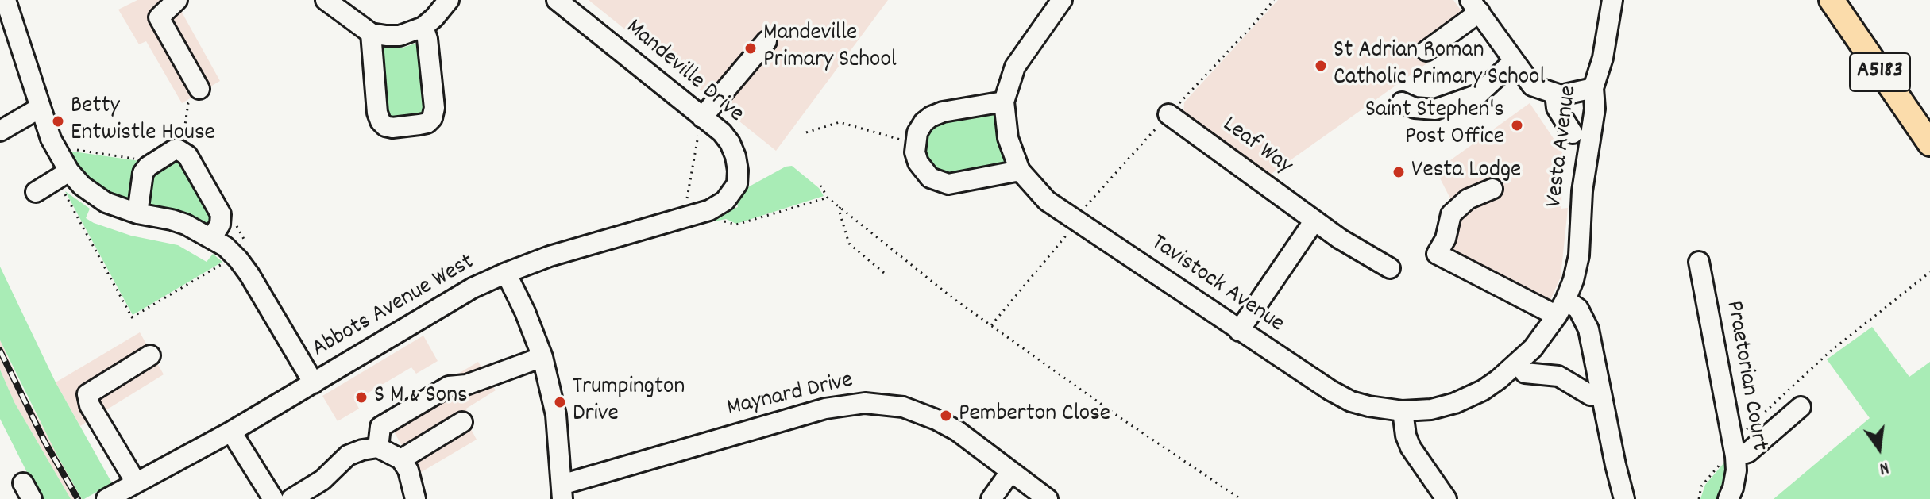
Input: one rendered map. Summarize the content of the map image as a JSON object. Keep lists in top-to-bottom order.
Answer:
{
  "streets": {
    "main road": ["A5183"],
    "street": [
      "Mandeville Drive",
      "Leaf Way",
      "Vesta Avenue",
      "Tavistock Avenue",
      "Abbots Avenue West",
      "Praetorian Court",
      "Maynard Drive"
    ]
  },
  "crossings": [
    ["Mandeville Drive", "Abbots Avenue West"],
    ["Vesta Avenue", "Tavistock Avenue"]
  ],
  "places": [
    "Mandeville Primary School",
    "St Adrian Roman Catholic Primary School",
    "Betty Entwistle House",
    "Saint Stephen's Post Office",
    "Vesta Lodge",
    "S M & Sons",
    "Trumpington Drive",
    "Pemberton Close"
  ],
  "north": "bottom"
}
